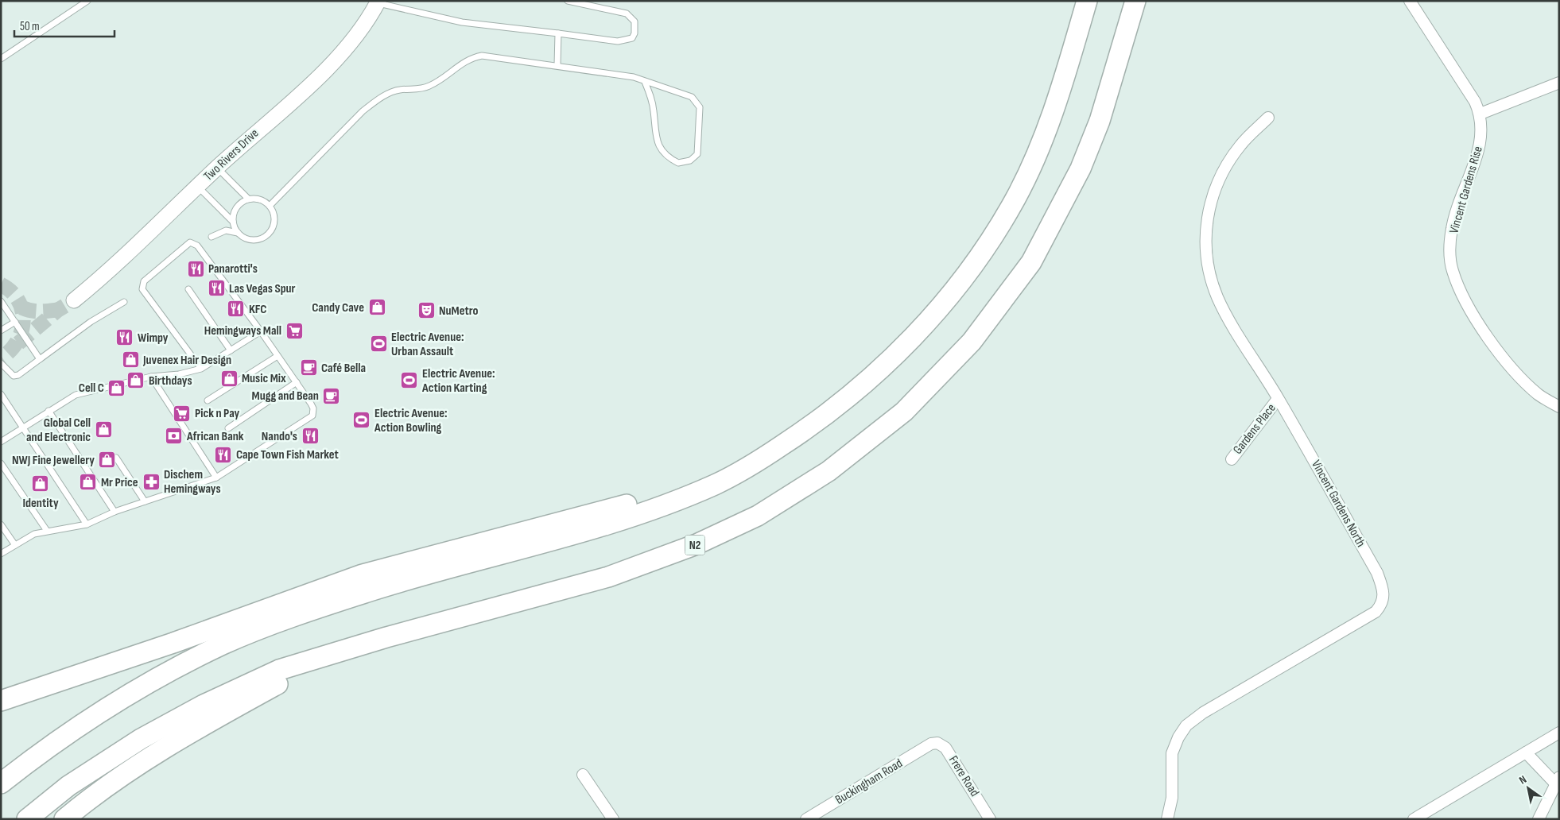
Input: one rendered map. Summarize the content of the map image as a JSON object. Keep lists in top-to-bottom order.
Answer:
{
  "streets": {
    "highway": ["N2"],
    "main road": ["Two Rivers Drive"],
    "street": [
      "Vincent Gardens Rise",
      "Gardens Place",
      "Vincent Gardens North",
      "Frere Road",
      "Buckingham Road"
    ]
  },
  "crossings": [
    ["Gardens Place", "Vincent Gardens North"],
    ["Frere Road", "Buckingham Road"]
  ],
  "places": {
    "restaurant": [
      "Panarotti's",
      "Las Vegas Spur",
      "KFC",
      "Wimpy",
      "Nando's",
      "Cape Town Fish Market"
    ],
    "shop": [
      "Candy Cave",
      "Juvenex Hair Design",
      "Music Mix",
      "Birthdays",
      "Cell C",
      "Global Cell and Electronic",
      "NWJ Fine Jewellery",
      "Mr Price",
      "Identity"
    ],
    "theatre": ["NuMetro"],
    "supermarket": ["Hemingways Mall", "Pick n Pay"],
    "sports": ["Electric Avenue: Urban Assault", "Electric Avenue: Action Karting", "Electric Avenue: Action Bowling"],
    "cafe": ["Café Bella", "Mugg and Bean"],
    "bank": ["African Bank"],
    "pharmacy": ["Dischem Hemingways"]
  },
  "scale_bar": "50 m",
  "north": "top left"
}
